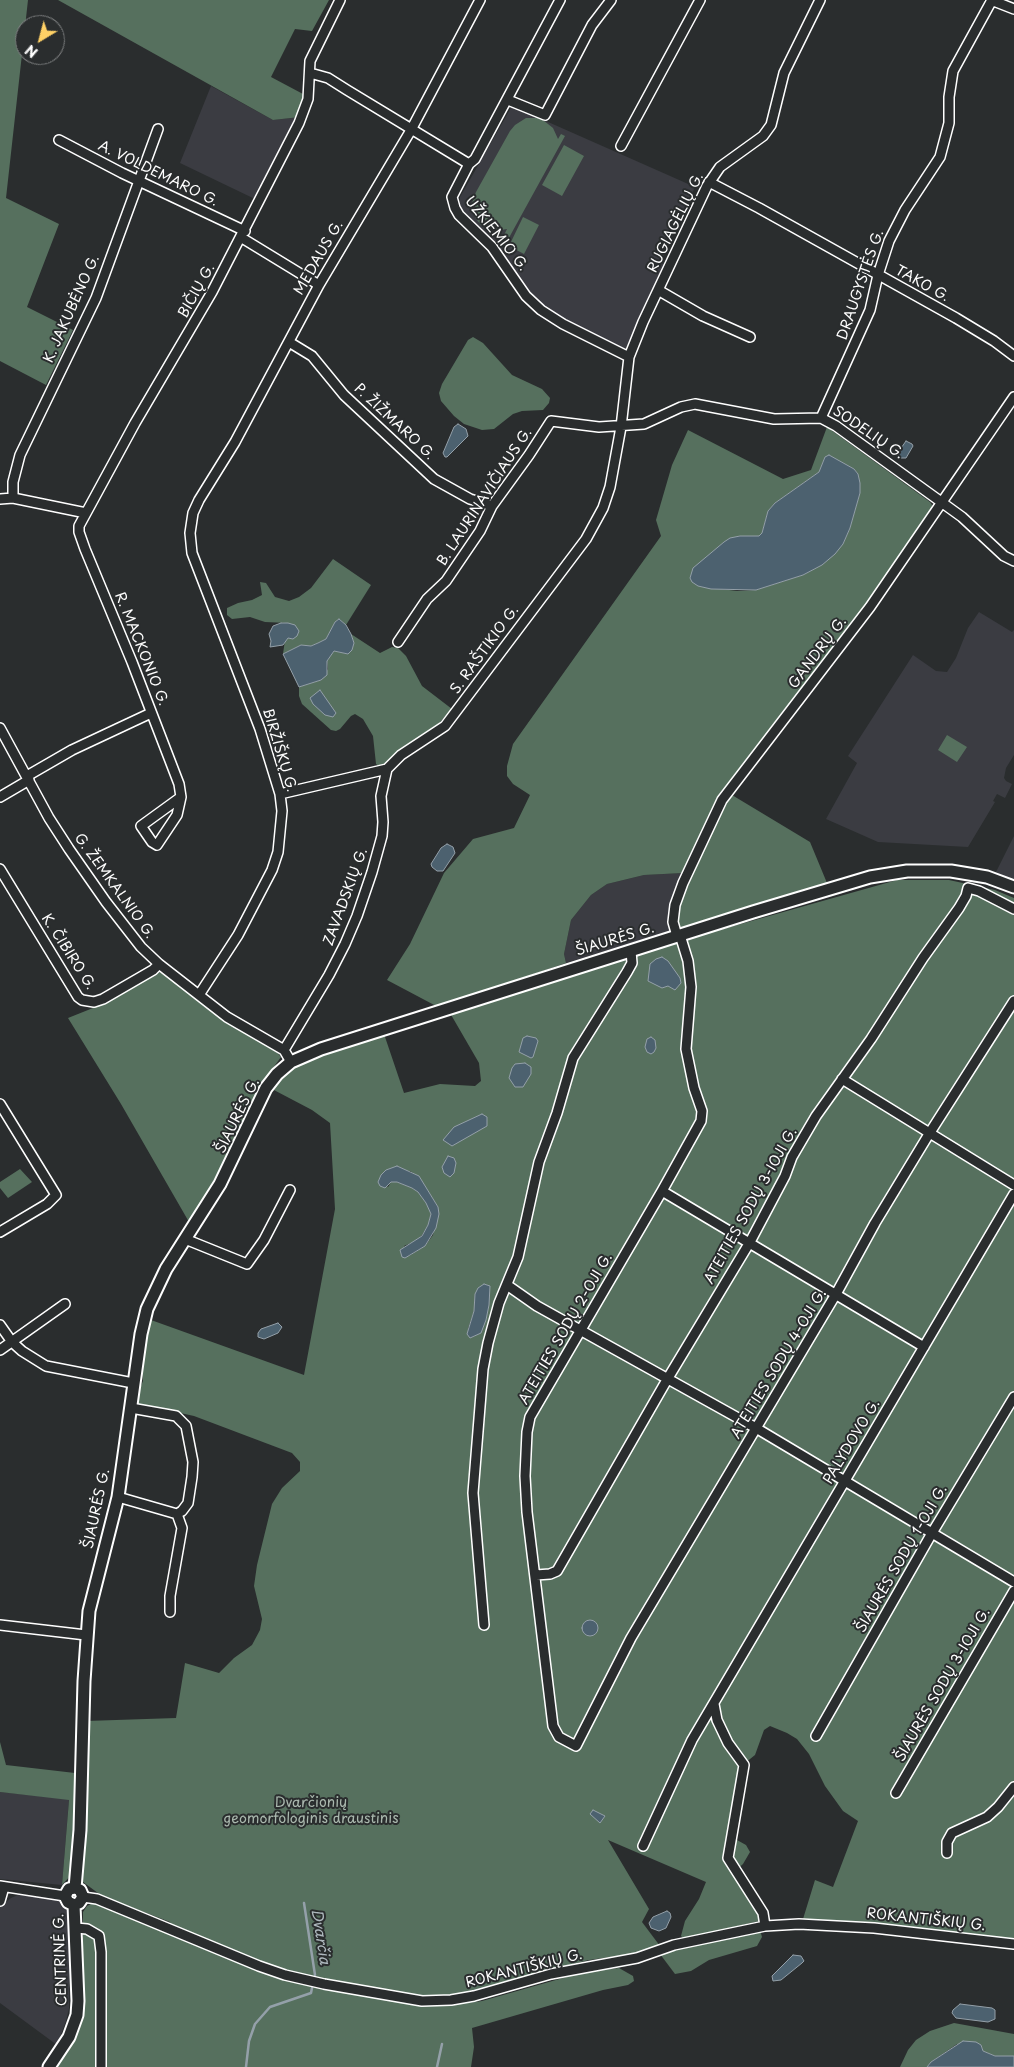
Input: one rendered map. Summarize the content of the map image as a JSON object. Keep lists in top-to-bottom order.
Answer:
{
  "streets": {
    "main road": ["ŠIAURĖS G.", "CENTRINĖ G."],
    "street": [
      "A. VOLDEMARO G.",
      "RUGIAGĖLIŲ G.",
      "UŽKIEMIO G.",
      "MEDAUS G.",
      "TAKO G.",
      "DRAUGYSTĖS G.",
      "BIČIŲ G.",
      "K. JAKUBĖNO G.",
      "P. ŽIŽMARO G.",
      "SODELIŲ G.",
      "B. LAURINAVIČIAUS G.",
      "R. MACKONIO G.",
      "S. RAŠTIKIO G.",
      "GANDRŲ G.",
      "BIRŽIŠKŲ G.",
      "G. ŽEMKALNIO G.",
      "ZAVADSKIŲ G.",
      "K. ČIBIRO G.",
      "ATEITIES SODŲ 3-IOJI G.",
      "ATEITIES SODŲ 2-OJI G.",
      "ATEITIES SODŲ 4-OJI G.",
      "PALYDOVO G.",
      "ŠIAURĖS SODŲ 1-OJI G.",
      "ŠIAURĖS SODŲ 3-IOJI G.",
      "ROKANTIŠKIŲ G."
    ]
  },
  "crossings": [
    ["A. VOLDEMARO G.", "MEDAUS G."],
    ["A. VOLDEMARO G.", "BIČIŲ G."],
    ["A. VOLDEMARO G.", "K. JAKUBĖNO G."],
    ["RUGIAGĖLIŲ G.", "UŽKIEMIO G."],
    ["RUGIAGĖLIŲ G.", "TAKO G."],
    ["RUGIAGĖLIŲ G.", "SODELIŲ G."],
    ["RUGIAGĖLIŲ G.", "B. LAURINAVIČIAUS G."],
    ["RUGIAGĖLIŲ G.", "S. RAŠTIKIO G."],
    ["MEDAUS G.", "P. ŽIŽMARO G."],
    ["MEDAUS G.", "BIRŽIŠKŲ G."],
    ["TAKO G.", "DRAUGYSTĖS G."],
    ["DRAUGYSTĖS G.", "SODELIŲ G."],
    ["BIČIŲ G.", "R. MACKONIO G."],
    ["P. ŽIŽMARO G.", "B. LAURINAVIČIAUS G."],
    ["SODELIŲ G.", "B. LAURINAVIČIAUS G."],
    ["SODELIŲ G.", "S. RAŠTIKIO G."],
    ["SODELIŲ G.", "GANDRŲ G."],
    ["B. LAURINAVIČIAUS G.", "S. RAŠTIKIO G."],
    ["S. RAŠTIKIO G.", "BIRŽIŠKŲ G."],
    ["S. RAŠTIKIO G.", "ZAVADSKIŲ G."],
    ["GANDRŲ G.", "ŠIAURĖS G."],
    ["GANDRŲ G.", "ATEITIES SODŲ 2-OJI G."],
    ["BIRŽIŠKŲ G.", "G. ŽEMKALNIO G."],
    ["G. ŽEMKALNIO G.", "ZAVADSKIŲ G."],
    ["G. ŽEMKALNIO G.", "K. ČIBIRO G."],
    ["ŠIAURĖS G.", "ATEITIES SODŲ 2-OJI G."],
    ["ŠIAURĖS G.", "ROKANTIŠKIŲ G."],
    ["ŠIAURĖS G.", "CENTRINĖ G."],
    ["ATEITIES SODŲ 3-IOJI G.", "ATEITIES SODŲ 2-OJI G."],
    ["ATEITIES SODŲ 2-OJI G.", "ATEITIES SODŲ 4-OJI G."],
    ["ROKANTIŠKIŲ G.", "CENTRINĖ G."]
  ],
  "water": ["Dvarčia"],
  "parks": ["Dvarčionių geomorfologinis draustinis"],
  "north": "bottom left"
}
